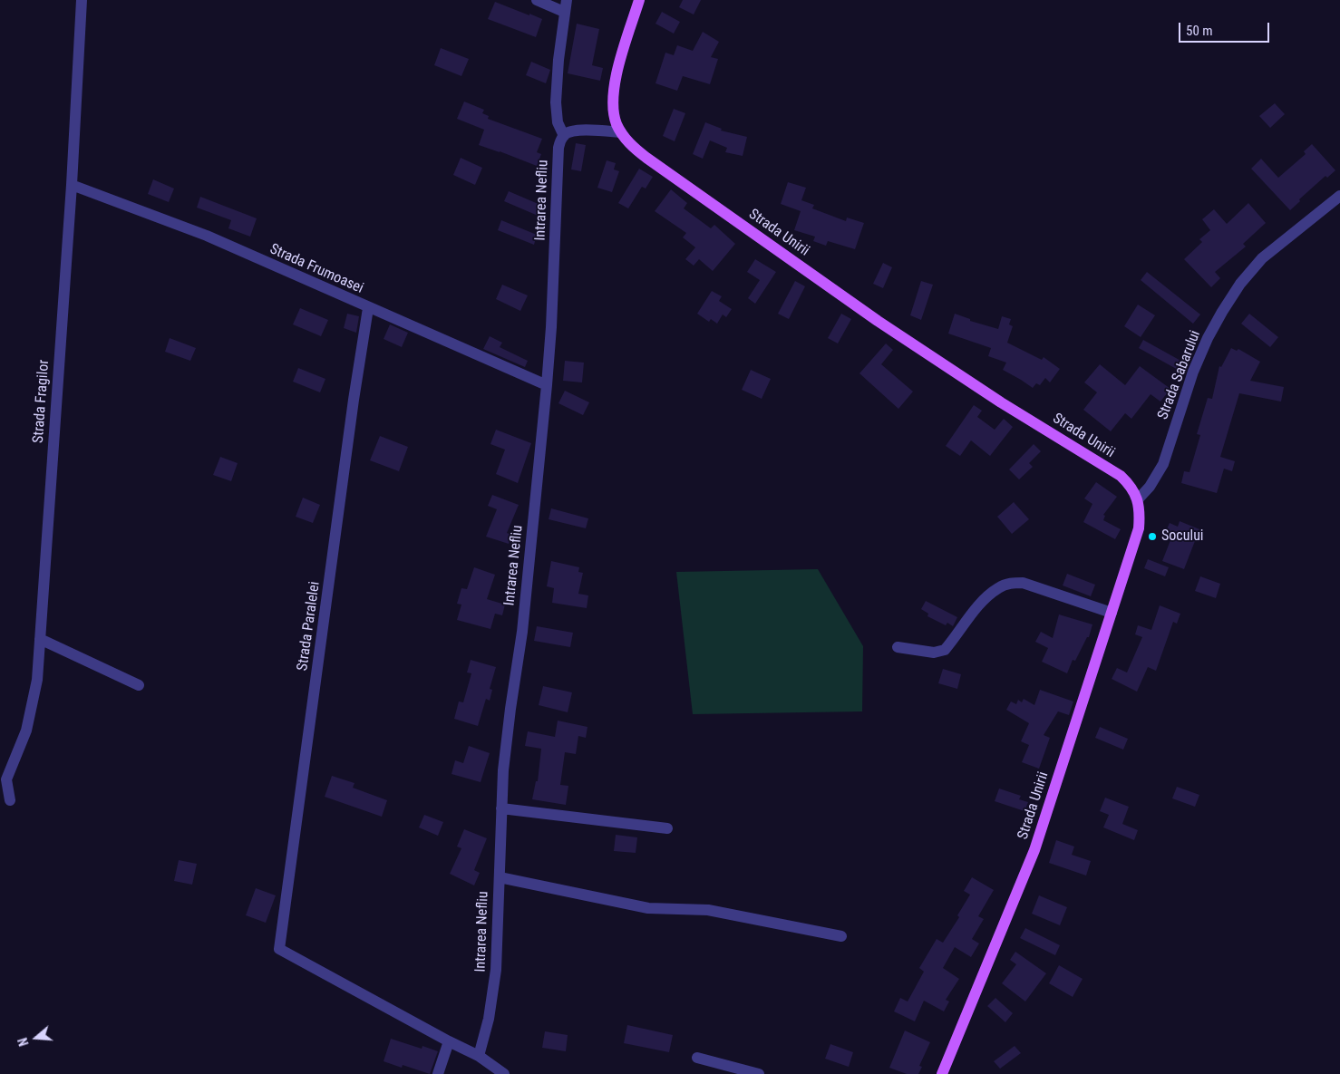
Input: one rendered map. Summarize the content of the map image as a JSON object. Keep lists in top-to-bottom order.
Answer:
{
  "streets": {
    "main road": ["Strada Unirii"],
    "street": [
      "Intrarea Nefliu",
      "Strada Frumoasei",
      "Strada Sabarului",
      "Strada Fragilor",
      "Strada Paralelei"
    ]
  },
  "crossings": [
    ["Intrarea Nefliu", "Strada Frumoasei"],
    ["Strada Unirii", "Strada Sabarului"],
    ["Strada Frumoasei", "Strada Fragilor"],
    ["Strada Frumoasei", "Strada Paralelei"]
  ],
  "places": ["Socului"],
  "scale_bar": "50 m",
  "north": "left"
}
